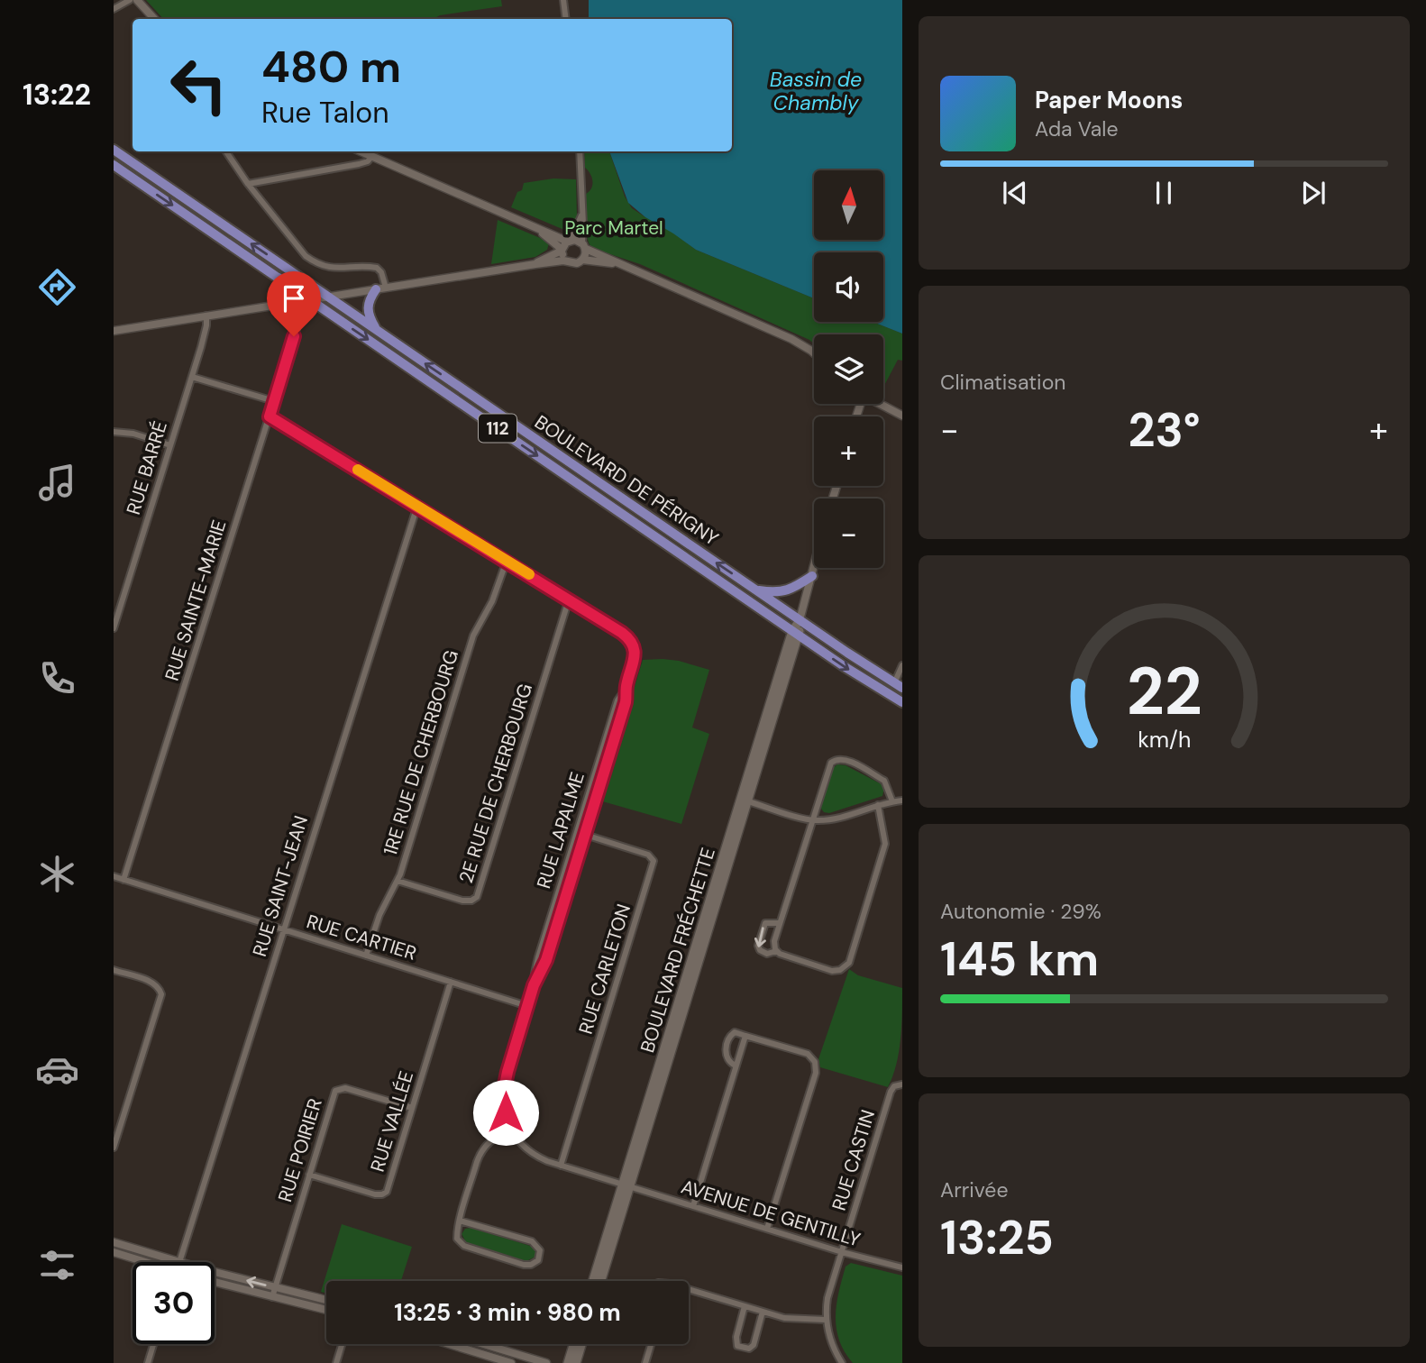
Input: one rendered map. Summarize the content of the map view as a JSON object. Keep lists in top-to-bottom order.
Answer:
{
  "streets": {
    "main road": ["112", "BOULEVARD DE PÉRIGNY", "BOULEVARD FRÉCHETTE"],
    "street": [
      "RUE BARRÉ",
      "RUE SAINTE-MARIE",
      "1RE RUE DE CHERBOURG",
      "2E RUE DE CHERBOURG",
      "RUE LAPALME",
      "RUE SAINT-JEAN",
      "RUE CARTIER",
      "RUE CARLETON",
      "RUE VALLÉE",
      "RUE POIRIER",
      "RUE CASTIN",
      "AVENUE DE GENTILLY"
    ]
  },
  "crossings": [
    ["BOULEVARD DE PÉRIGNY", "BOULEVARD FRÉCHETTE"],
    ["RUE SAINTE-MARIE", "RUE CARTIER"],
    ["1RE RUE DE CHERBOURG", "2E RUE DE CHERBOURG"],
    ["1RE RUE DE CHERBOURG", "RUE CARTIER"],
    ["2E RUE DE CHERBOURG", "RUE LAPALME"],
    ["RUE LAPALME", "RUE CARTIER"],
    ["RUE LAPALME", "BOULEVARD FRÉCHETTE"],
    ["RUE LAPALME", "RUE CARLETON"],
    ["RUE LAPALME", "AVENUE DE GENTILLY"],
    ["RUE SAINT-JEAN", "RUE CARTIER"],
    ["RUE CARTIER", "RUE VALLÉE"],
    ["BOULEVARD FRÉCHETTE", "AVENUE DE GENTILLY"],
    ["RUE VALLÉE", "RUE POIRIER"],
    ["RUE CASTIN", "AVENUE DE GENTILLY"]
  ],
  "water": ["Bassin de Chambly"],
  "parks": ["Parc Martel"],
  "north": "top",
  "page": {
    "tabs": "13:22",
    "turn": ["480 m", "Rue Talon"],
    "song": ["Paper Moons", "Ada Vale"],
    "map_buttons": ["+", "−"],
    "tile": [
      "Climatisation",
      ["Autonomie · 29%", "145 km"],
      ["Arrivée", "13:25"]
    ],
    "heat": ["−", "23°", "+"],
    "limit": "30",
    "trip": "13:25 · 3 min · 980 m",
    "gauge": ["22", "km/h"]
  }
}
